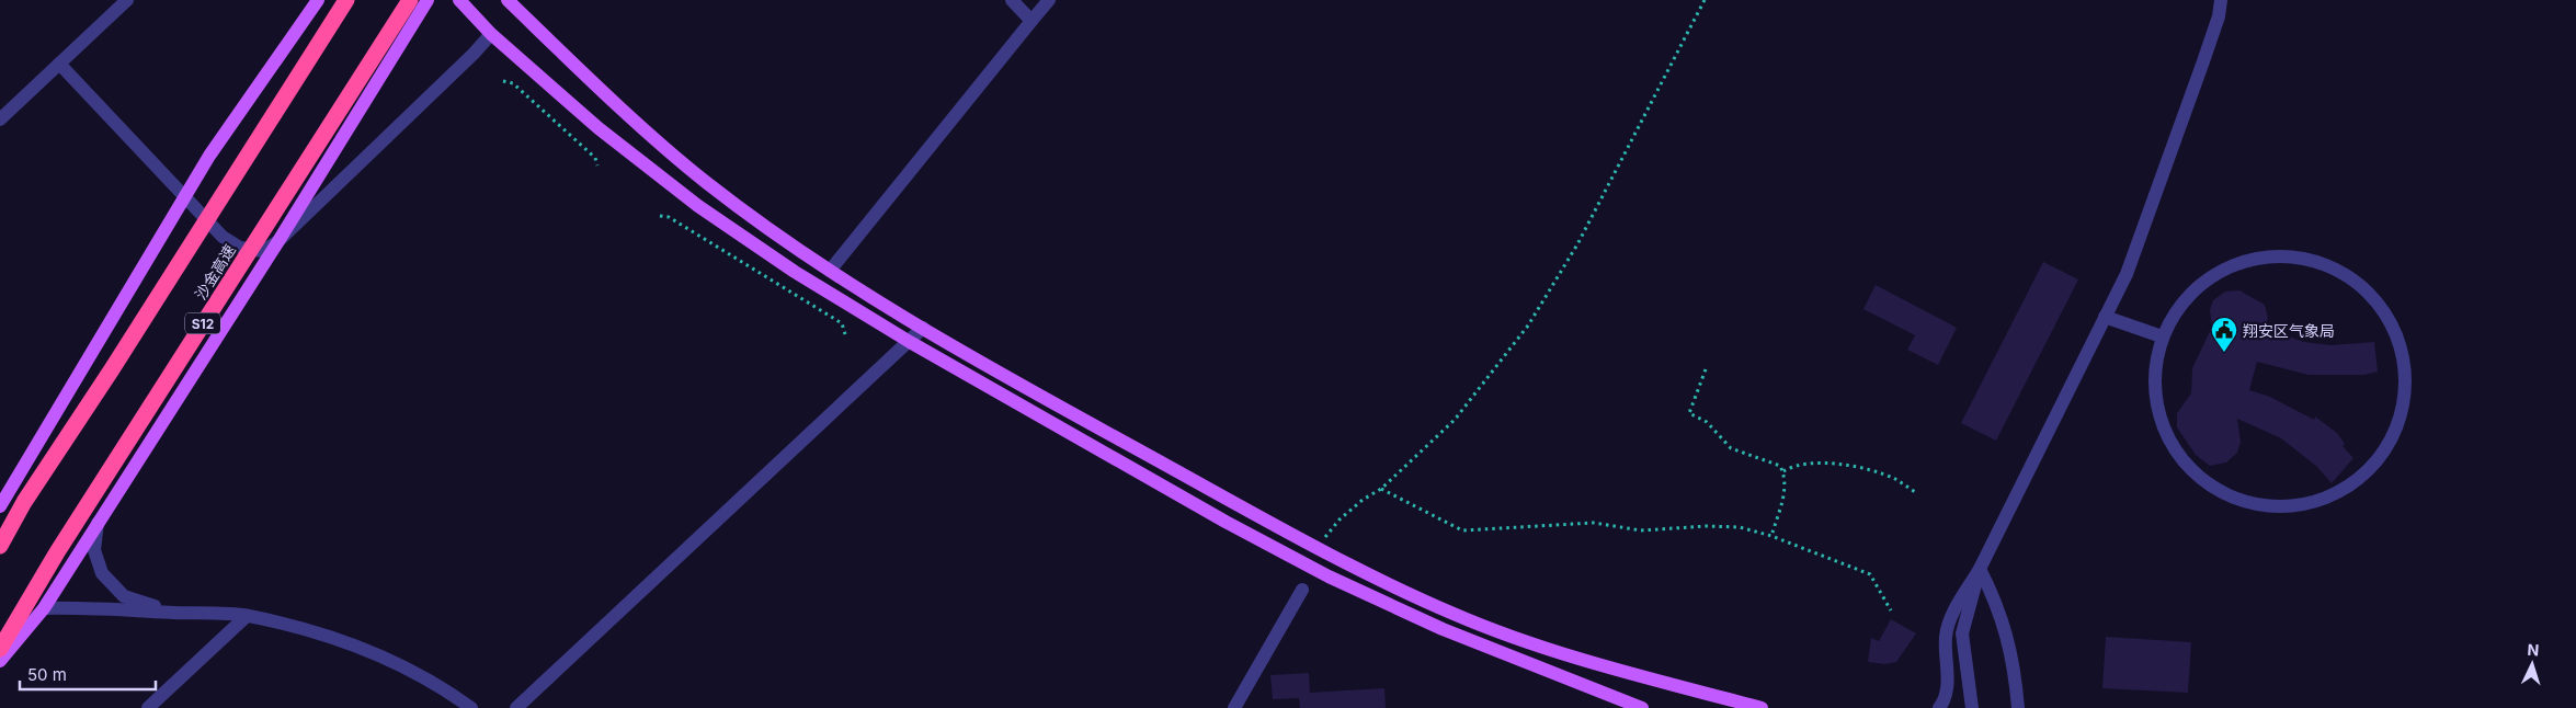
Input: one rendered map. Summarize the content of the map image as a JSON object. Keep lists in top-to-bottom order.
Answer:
{
  "streets": {
    "highway": ["沙金高速", "S12"]
  },
  "places": {
    "public building": ["翔安区气象局"]
  },
  "scale_bar": "50 m",
  "north": "top"
}
